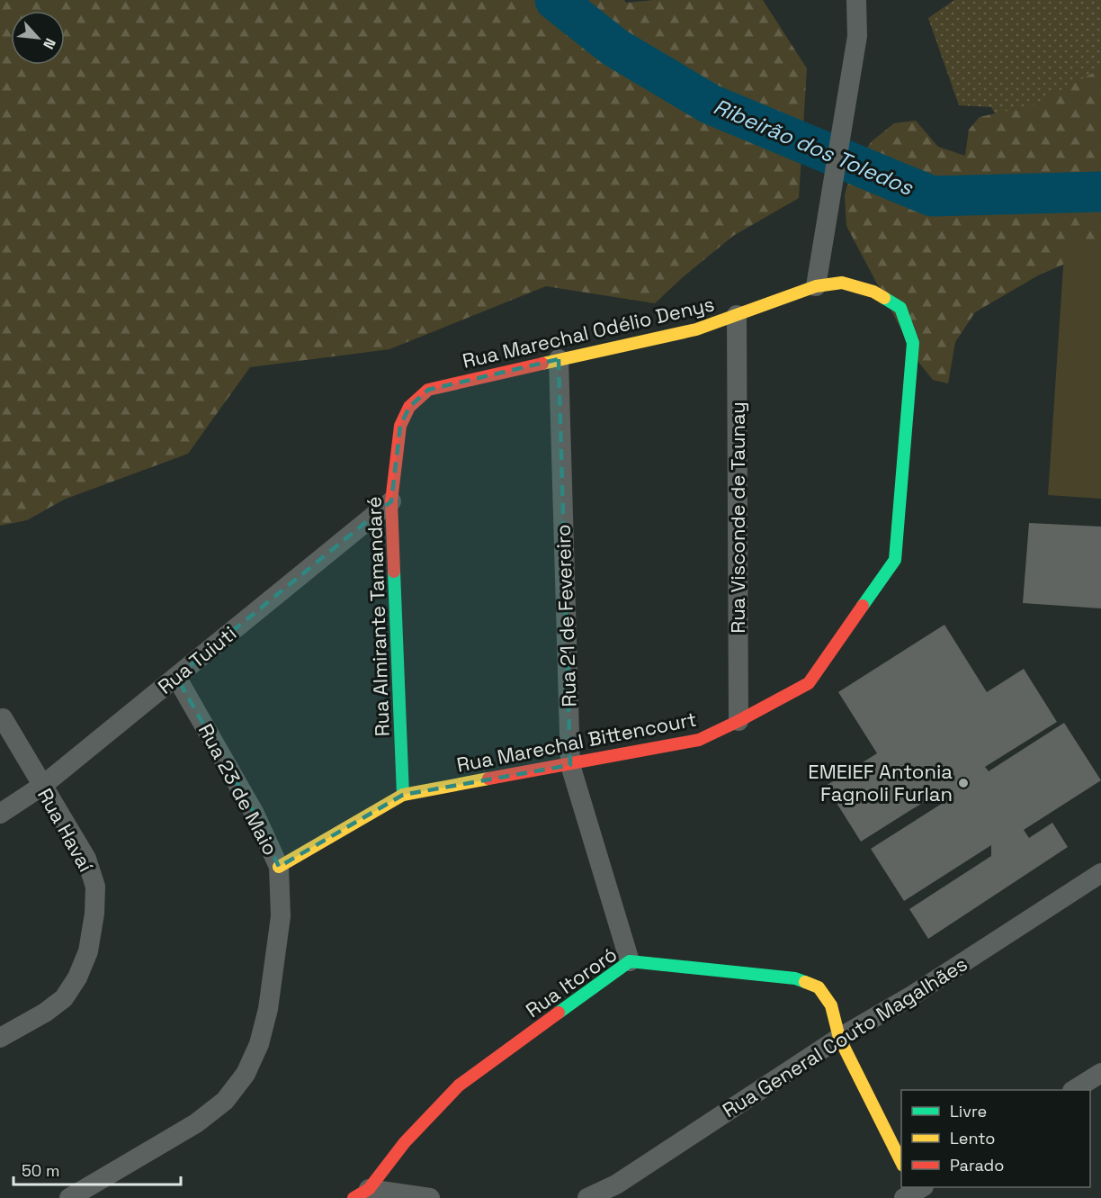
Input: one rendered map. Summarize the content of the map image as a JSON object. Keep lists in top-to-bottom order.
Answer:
{
  "streets": {
    "street": [
      "Rua Marechal Odélio Denys",
      "Rua Visconde de Taunay",
      "Rua 21 de Fevereiro",
      "Rua Almirante Tamandaré",
      "Rua Tuiuti",
      "Rua Marechal Bittencourt",
      "Rua 23 de Maio",
      "Rua Havaí",
      "Rua Itororó",
      "Rua General Couto Magalhães"
    ]
  },
  "crossings": [
    ["Rua Marechal Odélio Denys", "Rua Visconde de Taunay"],
    ["Rua Marechal Odélio Denys", "Rua 21 de Fevereiro"],
    ["Rua Marechal Odélio Denys", "Rua Almirante Tamandaré"],
    ["Rua Marechal Odélio Denys", "Rua Marechal Bittencourt"],
    ["Rua Visconde de Taunay", "Rua Marechal Bittencourt"],
    ["Rua 21 de Fevereiro", "Rua Marechal Bittencourt"],
    ["Rua 21 de Fevereiro", "Rua Itororó"],
    ["Rua Almirante Tamandaré", "Rua Tuiuti"],
    ["Rua Almirante Tamandaré", "Rua Marechal Bittencourt"],
    ["Rua Tuiuti", "Rua 23 de Maio"],
    ["Rua Tuiuti", "Rua Havaí"],
    ["Rua Marechal Bittencourt", "Rua 23 de Maio"],
    ["Rua Itororó", "Rua General Couto Magalhães"]
  ],
  "water": ["Ribeirão dos Toledos"],
  "places": ["EMEIEF Antonia Fagnoli Furlan"],
  "legend": ["Livre", "Lento", "Parado"],
  "scale_bar": "50 m",
  "north": "bottom right"
}
